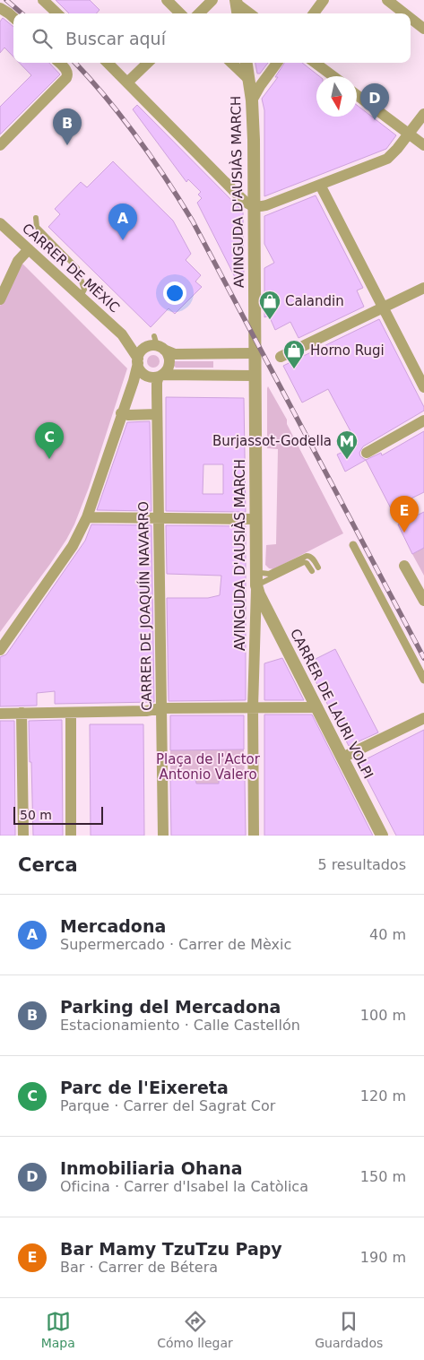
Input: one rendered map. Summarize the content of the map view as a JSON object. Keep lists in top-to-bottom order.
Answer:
{
  "streets": {
    "street": [
      "AVINGUDA D'AUSIÀS MARCH",
      "CARRER DE MÈXIC",
      "CARRER DE JOAQUÍN NAVARRO",
      "CARRER DE LAURI VOLPI"
    ]
  },
  "crossings": [
    ["AVINGUDA D'AUSIÀS MARCH", "CARRER DE MÈXIC"],
    ["AVINGUDA D'AUSIÀS MARCH", "CARRER DE LAURI VOLPI"],
    ["CARRER DE MÈXIC", "CARRER DE JOAQUÍN NAVARRO"]
  ],
  "parks": ["Plaça de l'Actor Antonio Valero"],
  "places": {
    "shop": ["Calandin", "Horno Rugi"],
    "metro station": ["Burjassot-Godella"]
  },
  "scale_bar": "50 m",
  "north": "bottom",
  "page": {
    "search": "Buscar aquí",
    "pins": [
      "D",
      "B",
      "A",
      "C",
      "E"
    ],
    "scale": "50 m",
    "heading": ["Cerca", "5 resultados"],
    "list": [
      {
        "mark": "A",
        "name": "Mercadona",
        "note": "Supermercado · Carrer de Mèxic",
        "value": "40 m"
      },
      {
        "mark": "B",
        "name": "Parking del Mercadona",
        "note": "Estacionamiento · Calle Castellón",
        "value": "100 m"
      },
      {
        "mark": "C",
        "name": "Parc de l'Eixereta",
        "note": "Parque · Carrer del Sagrat Cor",
        "value": "120 m"
      },
      {
        "mark": "D",
        "name": "Inmobiliaria Ohana",
        "note": "Oficina · Carrer d'Isabel la Catòlica",
        "value": "150 m"
      },
      {
        "mark": "E",
        "name": "Bar Mamy TzuTzu Papy",
        "note": "Bar · Carrer de Bétera",
        "value": "190 m"
      }
    ],
    "nav": ["Mapa", "Cómo llegar", "Guardados"]
  }
}
